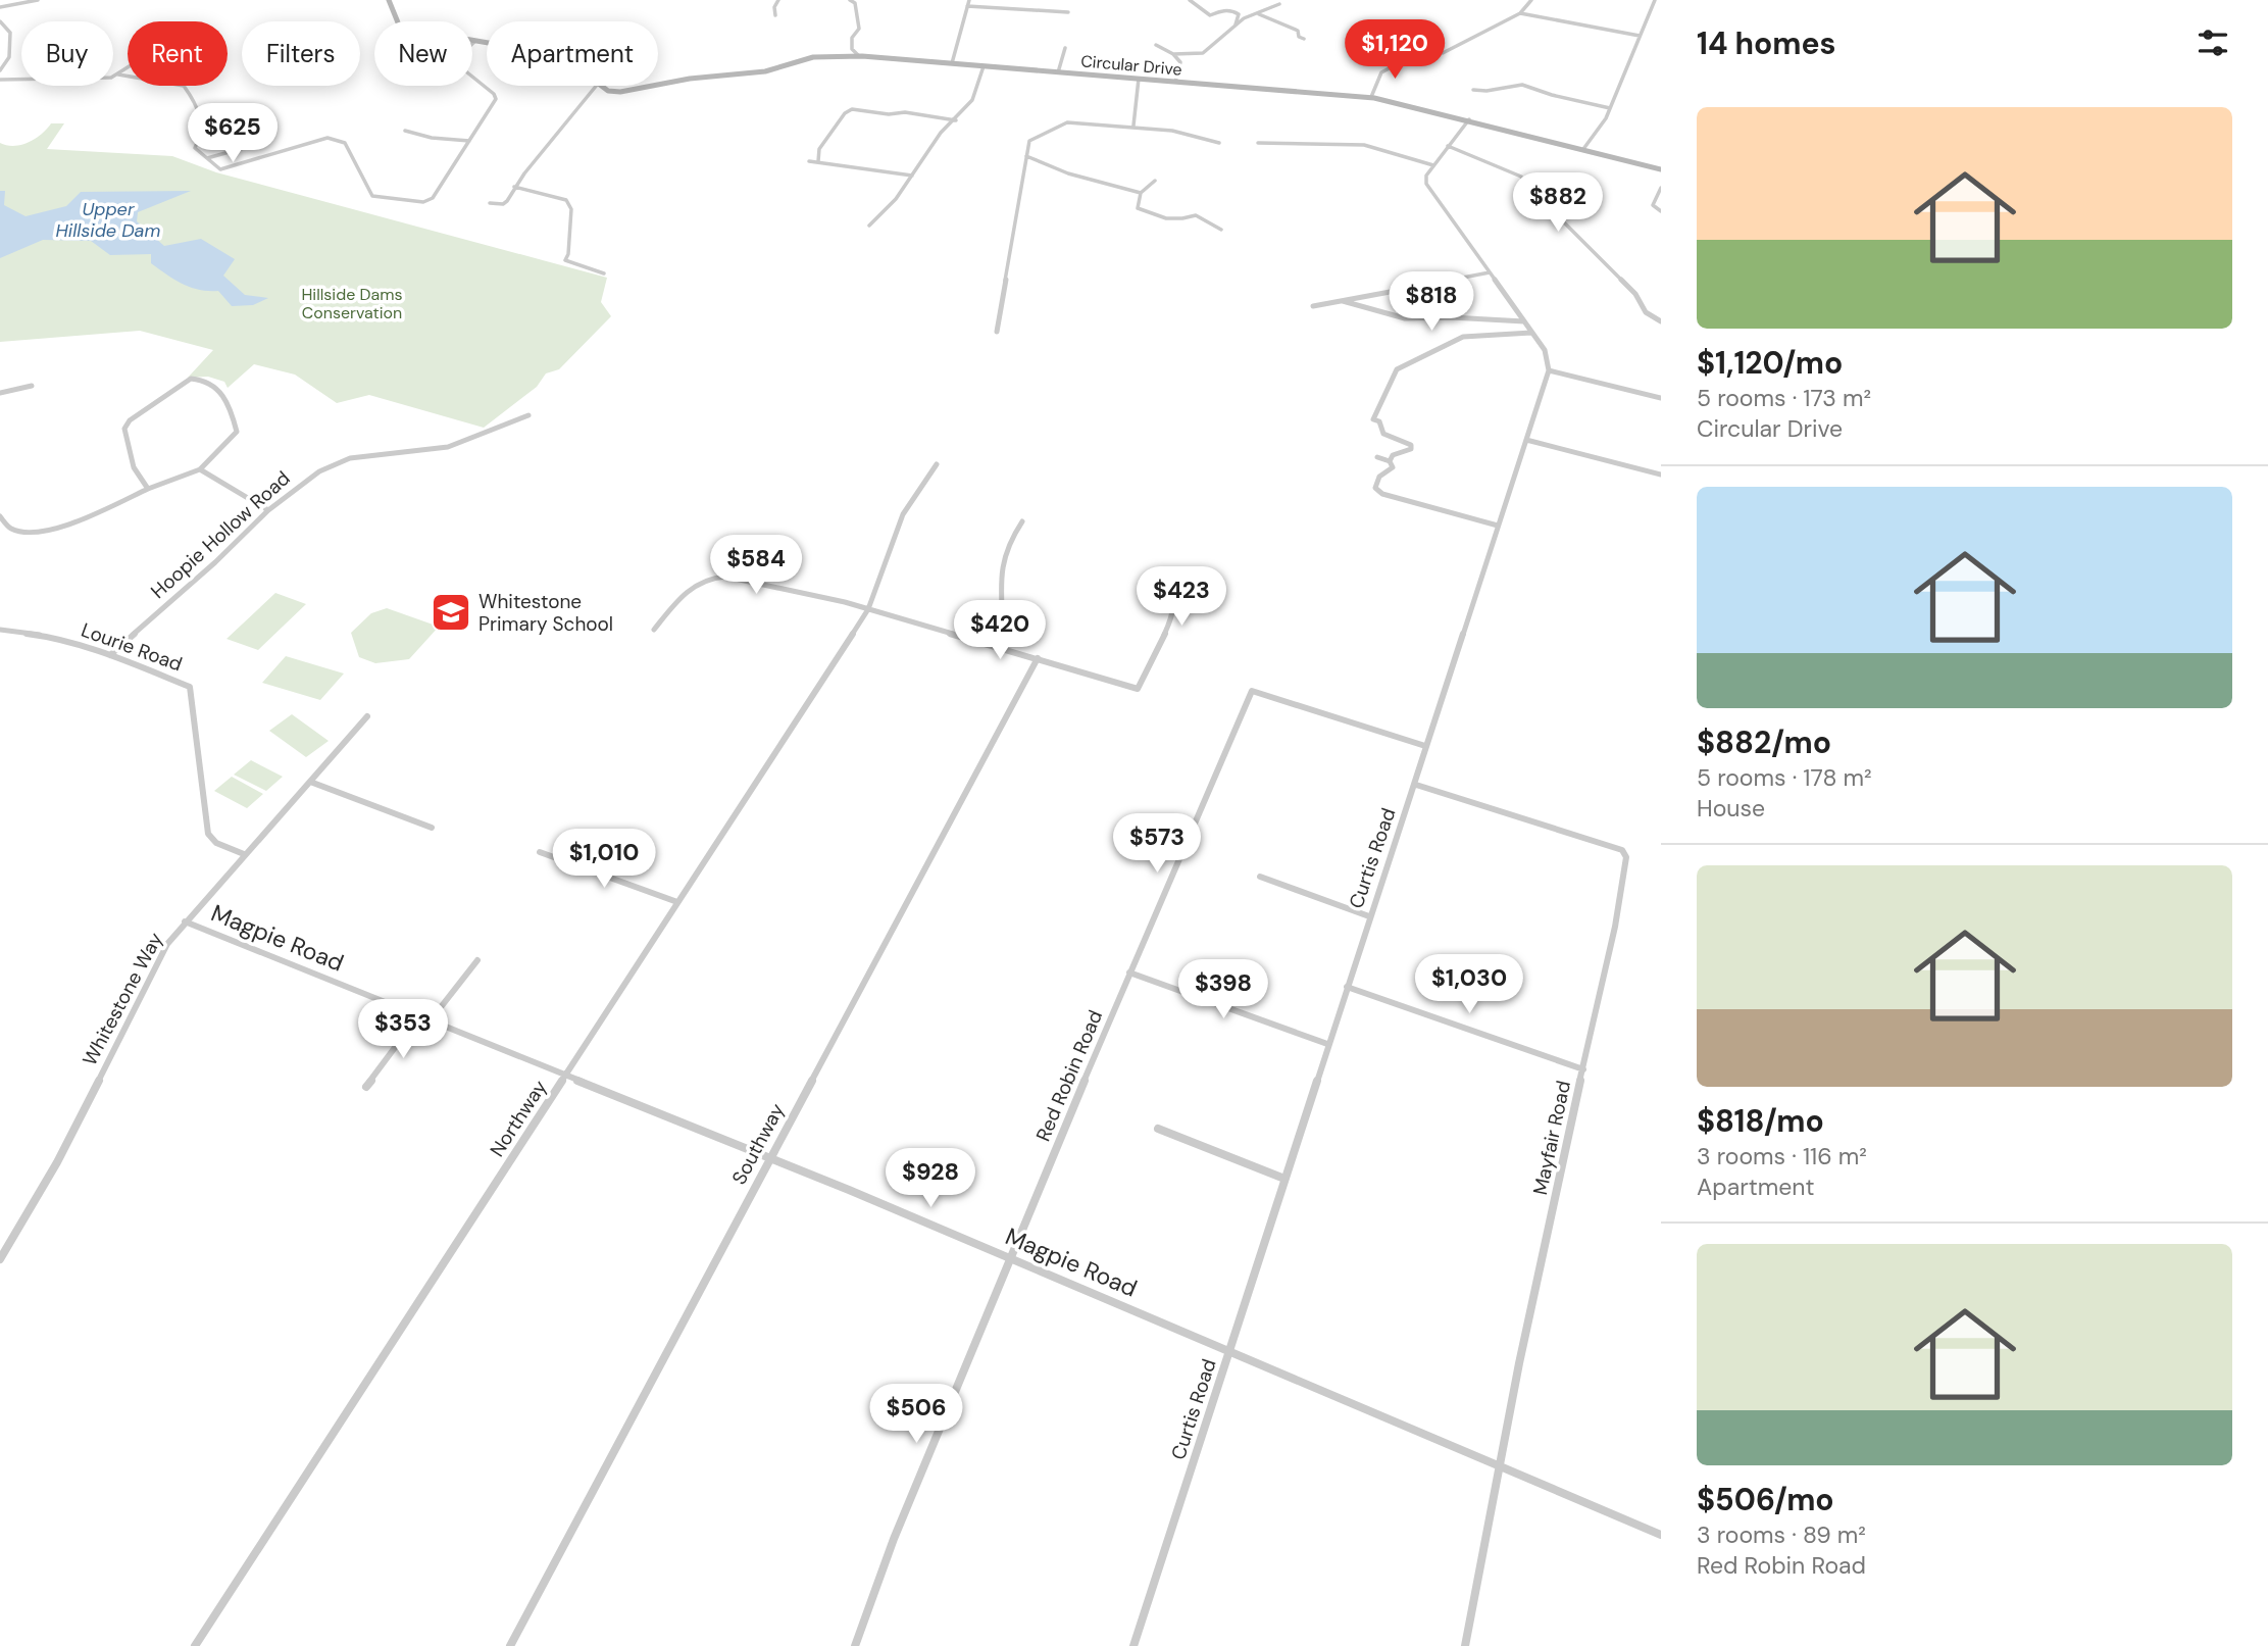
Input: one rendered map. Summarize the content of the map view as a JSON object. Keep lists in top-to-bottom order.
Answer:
{
  "streets": {
    "street": [
      "Circular Drive",
      "Hoopie Hollow Road",
      "Lourie Road",
      "Curtis Road",
      "Magpie Road",
      "Whitestone Way",
      "Red Robin Road",
      "Northway",
      "Mayfair Road",
      "Southway"
    ]
  },
  "crossings": [
    ["Hoopie Hollow Road", "Lourie Road"],
    ["Lourie Road", "Whitestone Way"],
    ["Curtis Road", "Magpie Road"],
    ["Curtis Road", "Red Robin Road"],
    ["Curtis Road", "Mayfair Road"],
    ["Magpie Road", "Whitestone Way"],
    ["Magpie Road", "Red Robin Road"],
    ["Magpie Road", "Northway"],
    ["Magpie Road", "Mayfair Road"],
    ["Magpie Road", "Southway"]
  ],
  "water": ["Upper Hillside Dam"],
  "parks": ["Hillside Dams Conservation"],
  "places": {
    "school or university": ["Whitestone Primary School"]
  },
  "page": {
    "heading": "14 homes",
    "price": [
      "$1,120",
      "$625",
      "$882",
      "$818",
      "$584",
      "$423",
      "$420",
      "$573",
      "$1,010",
      "$1,030",
      "$398",
      "$353",
      "$928",
      "$506"
    ],
    "chip": [
      "Buy",
      "Rent",
      "Filters",
      "New",
      "Apartment"
    ],
    "list": [
      {
        "name": "$1,120/mo",
        "note": "5 rooms · 173 m² · Circular Drive"
      },
      {
        "name": "$882/mo",
        "note": "5 rooms · 178 m² · House"
      },
      {
        "name": "$818/mo",
        "note": "3 rooms · 116 m² · Apartment"
      },
      {
        "name": "$506/mo",
        "note": "3 rooms · 89 m² · Red Robin Road"
      }
    ]
  }
}
